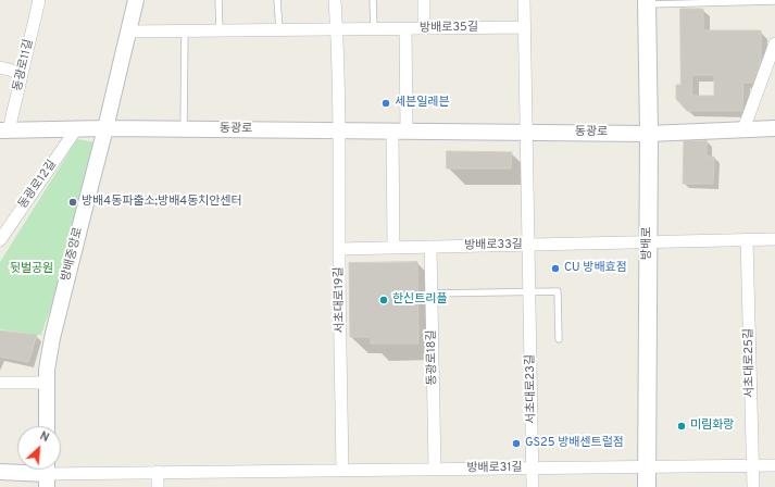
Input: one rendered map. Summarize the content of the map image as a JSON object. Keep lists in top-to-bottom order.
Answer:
{
  "streets": {
    "main road": ["방배로"],
    "street": [
      "방배로35길",
      "동광로11길",
      "동광로",
      "동광로12길",
      "방배로33길",
      "방배중앙로",
      "서초대로19길",
      "동광로18길",
      "서초대로25길",
      "서초대로23길",
      "방배로31길"
    ]
  },
  "crossings": [
    ["방배로35길", "방배중앙로"],
    ["방배로35길", "서초대로19길"],
    ["방배로35길", "서초대로23길"],
    ["동광로11길", "동광로"],
    ["동광로", "동광로12길"],
    ["동광로", "방배로"],
    ["동광로", "방배중앙로"],
    ["동광로", "서초대로19길"],
    ["동광로", "서초대로23길"],
    ["방배로", "방배로33길"],
    ["방배로", "방배로31길"],
    ["방배로33길", "서초대로19길"],
    ["방배로33길", "동광로18길"],
    ["방배로33길", "서초대로25길"],
    ["방배로33길", "서초대로23길"],
    ["서초대로19길", "방배로31길"],
    ["동광로18길", "방배로31길"],
    ["서초대로25길", "방배로31길"],
    ["서초대로23길", "방배로31길"]
  ],
  "parks": ["뒷벌공원"],
  "places": [
    "세븐일레븐",
    "방배4동파출소;방배4동치안센터",
    "CU 방배효점",
    "한신트리플",
    "미림화랑",
    "GS25 방배센트럴점"
  ],
  "north": "top right"
}
